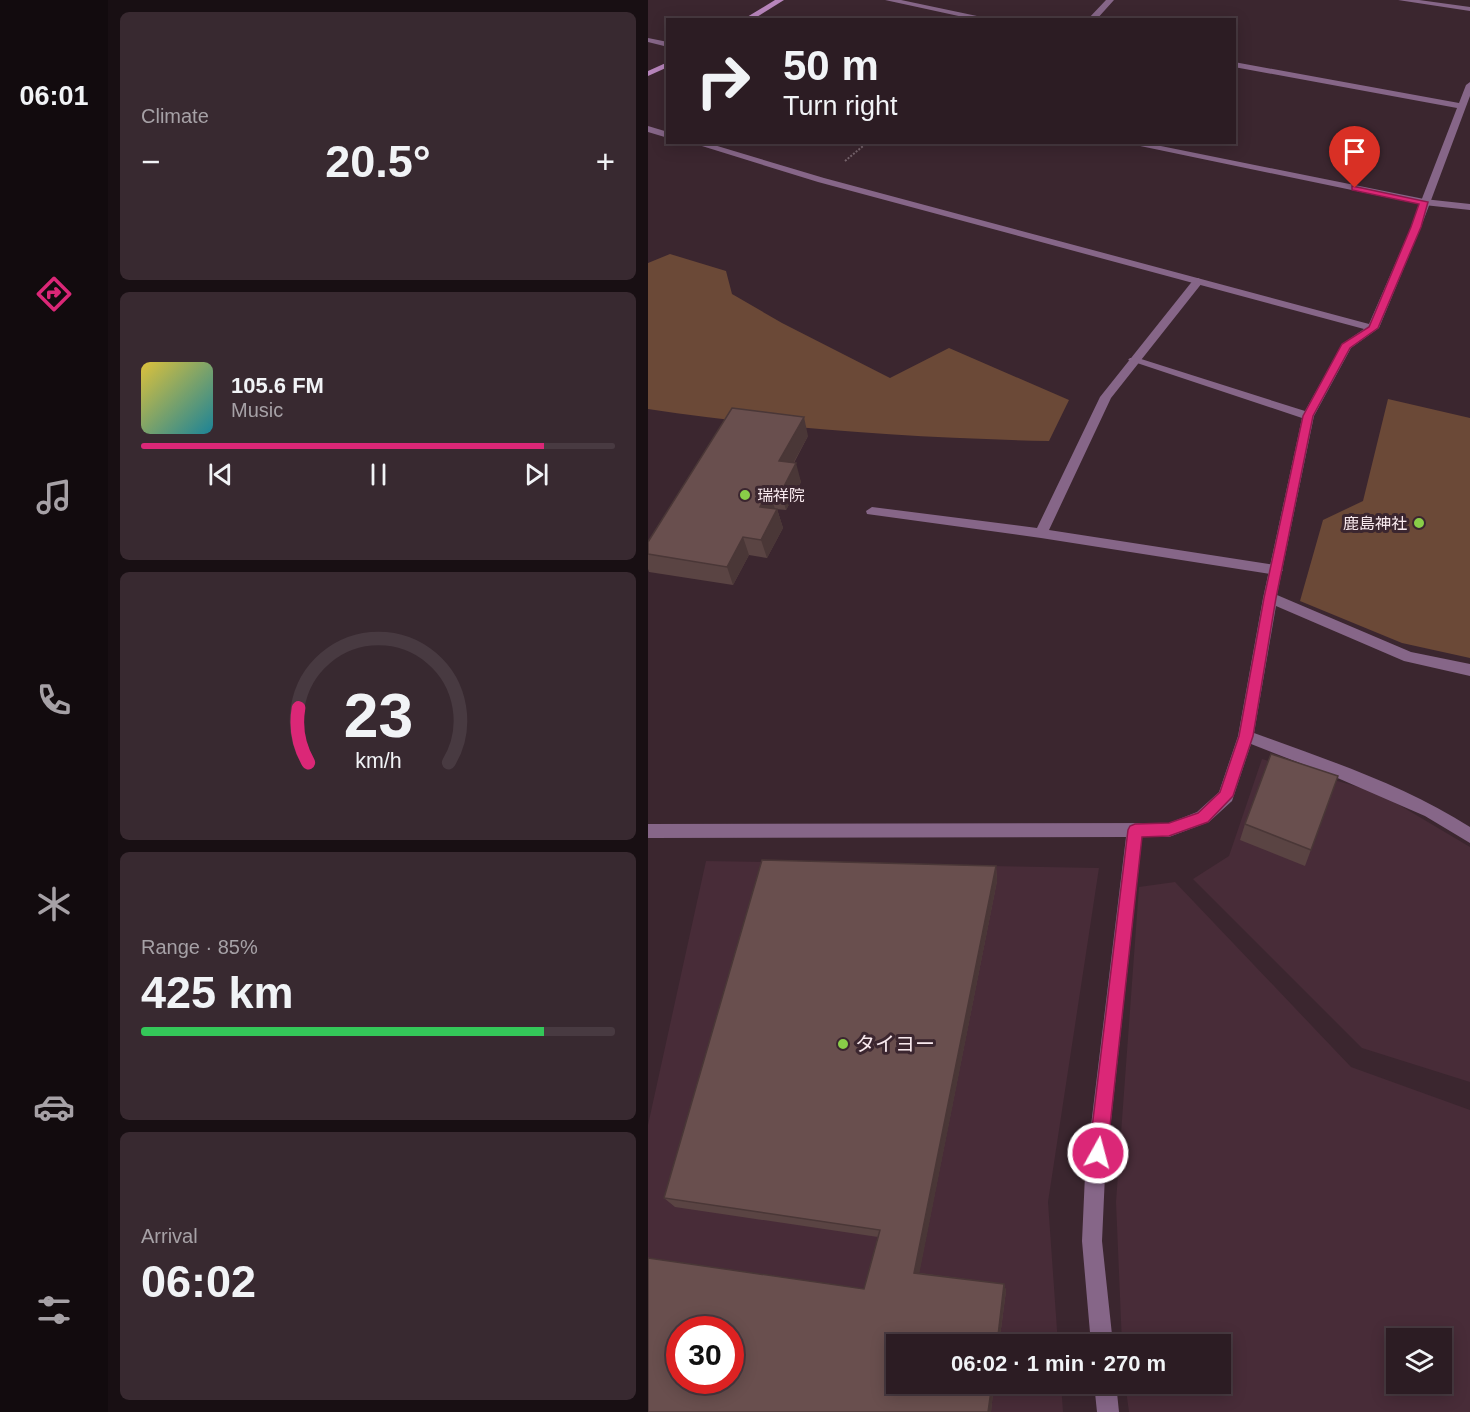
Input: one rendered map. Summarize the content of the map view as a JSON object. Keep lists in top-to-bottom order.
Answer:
{
  "places": ["瑞祥院", "鹿島神社", "タイヨー"],
  "page": {
    "tabs": "06:01",
    "tile": [
      "Climate",
      ["Range · 85%", "425 km"],
      ["Arrival", "06:02"]
    ],
    "turn": ["50 m", "Turn right"],
    "heat": ["−", "20.5°", "+"],
    "song": ["105.6 FM", "Music"],
    "limit": "30",
    "trip": "06:02 · 1 min · 270 m",
    "gauge": ["23", "km/h"]
  }
}
